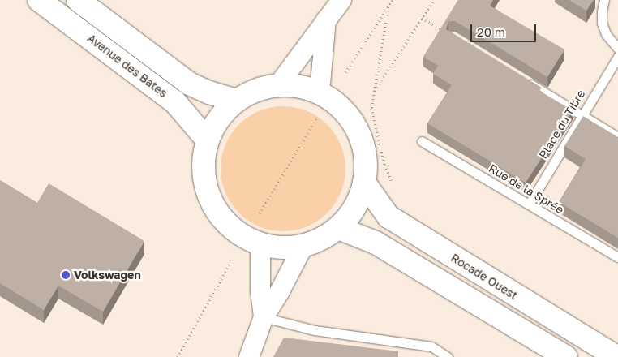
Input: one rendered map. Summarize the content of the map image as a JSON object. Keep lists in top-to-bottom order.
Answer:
{
  "streets": {
    "main road": ["Avenue des Bates", "Rocade Ouest"],
    "lane": ["Place du Tibre", "Rue de la Sprée"]
  },
  "crossings": [
    ["Place du Tibre", "Rue de la Sprée"]
  ],
  "places": ["Volkswagen"],
  "scale_bar": "20 m"
}
